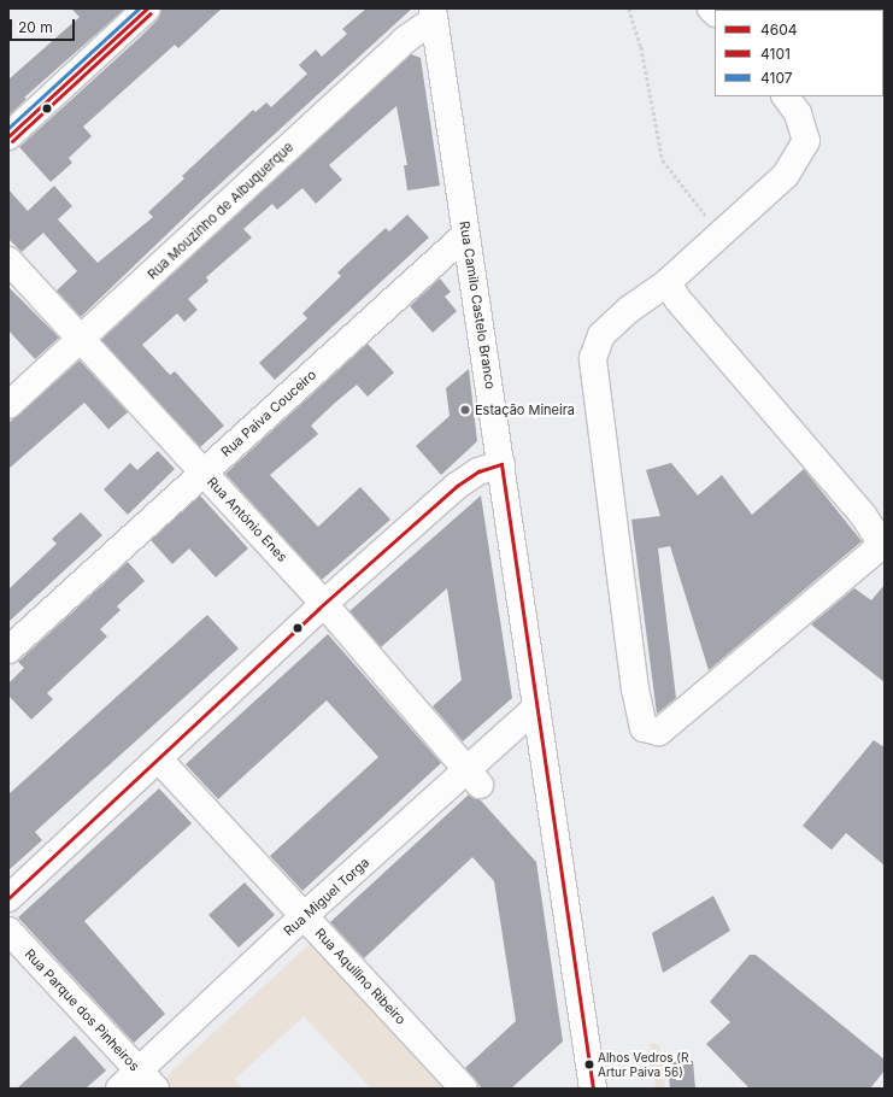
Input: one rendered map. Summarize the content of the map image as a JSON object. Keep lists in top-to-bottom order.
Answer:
{
  "streets": {
    "street": [
      "Rua Mouzinho de Albuquerque",
      "Rua Camilo Castelo Branco",
      "Rua Paiva Couceiro",
      "Rua António Enes",
      "Rua Miguel Torga",
      "Rua Aquilino Ribeiro",
      "Rua Parque dos Pinheiros"
    ]
  },
  "crossings": [
    ["Rua Mouzinho de Albuquerque", "Rua Camilo Castelo Branco"],
    ["Rua Mouzinho de Albuquerque", "Rua António Enes"],
    ["Rua Camilo Castelo Branco", "Rua Paiva Couceiro"],
    ["Rua Camilo Castelo Branco", "Rua Miguel Torga"],
    ["Rua Paiva Couceiro", "Rua António Enes"],
    ["Rua António Enes", "Rua Miguel Torga"],
    ["Rua Miguel Torga", "Rua Aquilino Ribeiro"],
    ["Rua Miguel Torga", "Rua Parque dos Pinheiros"]
  ],
  "places": ["Estação Mineira", "Alhos Vedros (R Artur Paiva 56)"],
  "lines": ["transit line 4604", "transit line 4107", "transit line 4101"],
  "legend": ["4604", "4101", "4107"],
  "scale_bar": "20 m"
}
